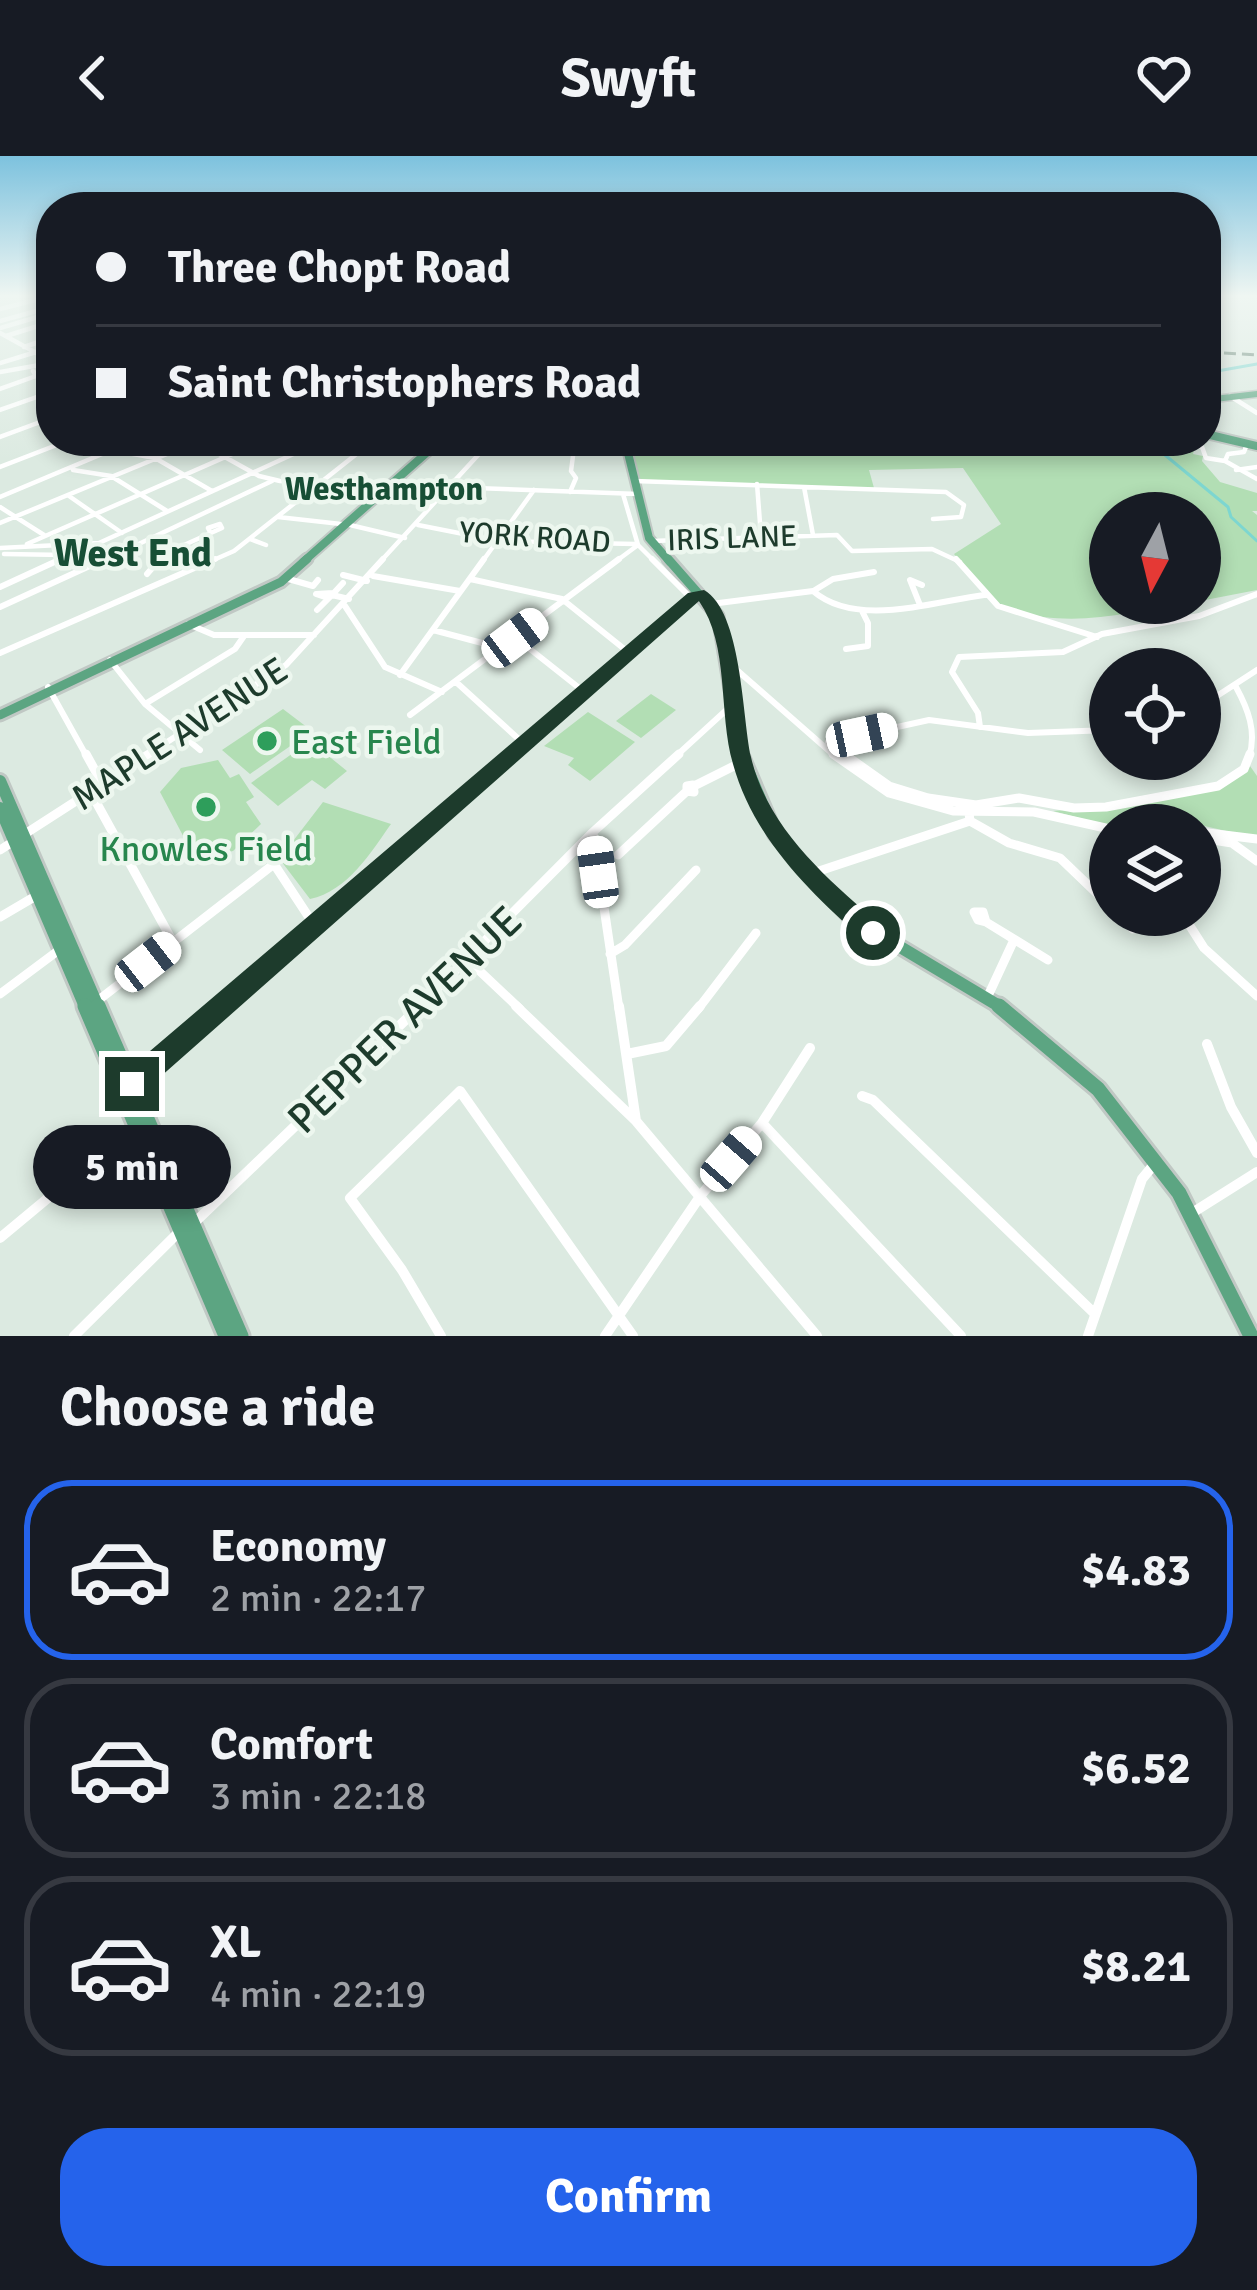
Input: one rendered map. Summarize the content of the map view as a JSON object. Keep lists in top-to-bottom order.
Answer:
{
  "streets": {
    "street": [
      "YORK ROAD",
      "IRIS LANE",
      "MAPLE AVENUE",
      "PEPPER AVENUE"
    ]
  },
  "crossings": [
    ["YORK ROAD", "IRIS LANE"],
    ["YORK ROAD", "MAPLE AVENUE"]
  ],
  "districts": ["Westhampton", "West End"],
  "places": ["East Field", "Knowles Field"],
  "north": "bottom",
  "page": {
    "header": "Swyft",
    "banner": ["Three Chopt Road", "Saint Christophers Road"],
    "bubble": "5 min",
    "heading": "Choose a ride",
    "list": [
      {
        "name": "Economy",
        "note": "2 min · 22:17",
        "value": "$4.83"
      },
      {
        "name": "Comfort",
        "note": "3 min · 22:18",
        "value": "$6.52"
      },
      {
        "name": "XL",
        "note": "4 min · 22:19",
        "value": "$8.21"
      }
    ],
    "buttons": "Confirm"
  }
}
